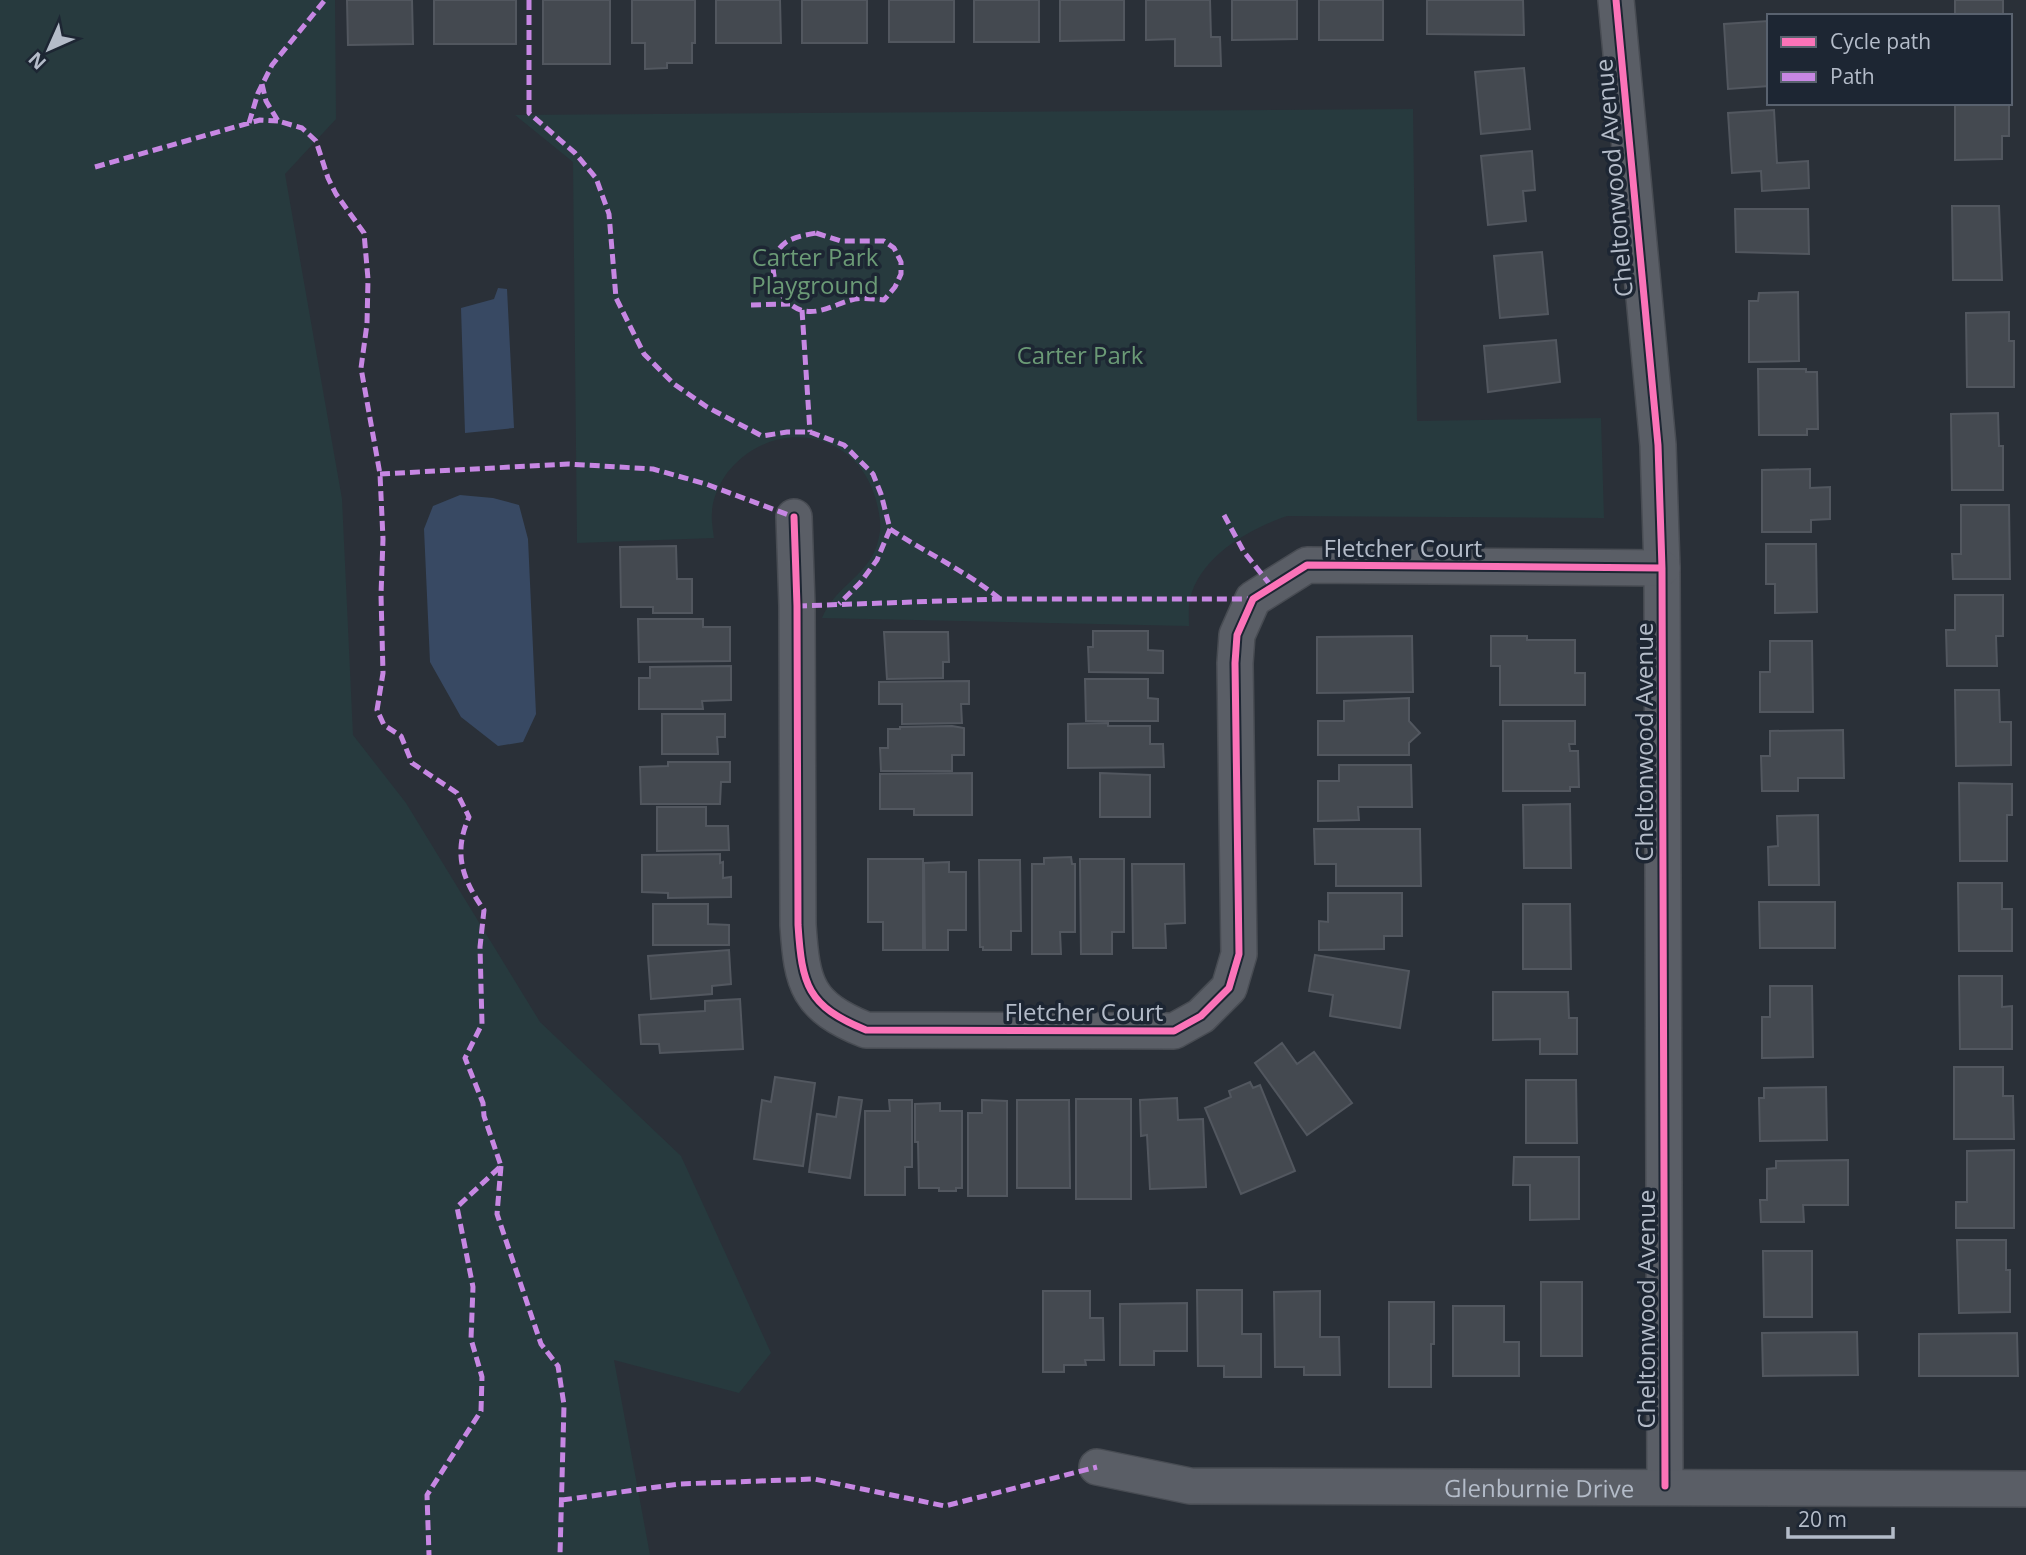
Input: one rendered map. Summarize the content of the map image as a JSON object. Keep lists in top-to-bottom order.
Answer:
{
  "streets": {
    "street": ["Cheltonwood Avenue", "Fletcher Court", "Glenburnie Drive"]
  },
  "crossings": [
    ["Cheltonwood Avenue", "Fletcher Court"],
    ["Cheltonwood Avenue", "Glenburnie Drive"]
  ],
  "parks": ["Carter Park Playground", "Carter Park"],
  "legend": ["Cycle path", "Path"],
  "scale_bar": "20 m",
  "north": "bottom left"
}
